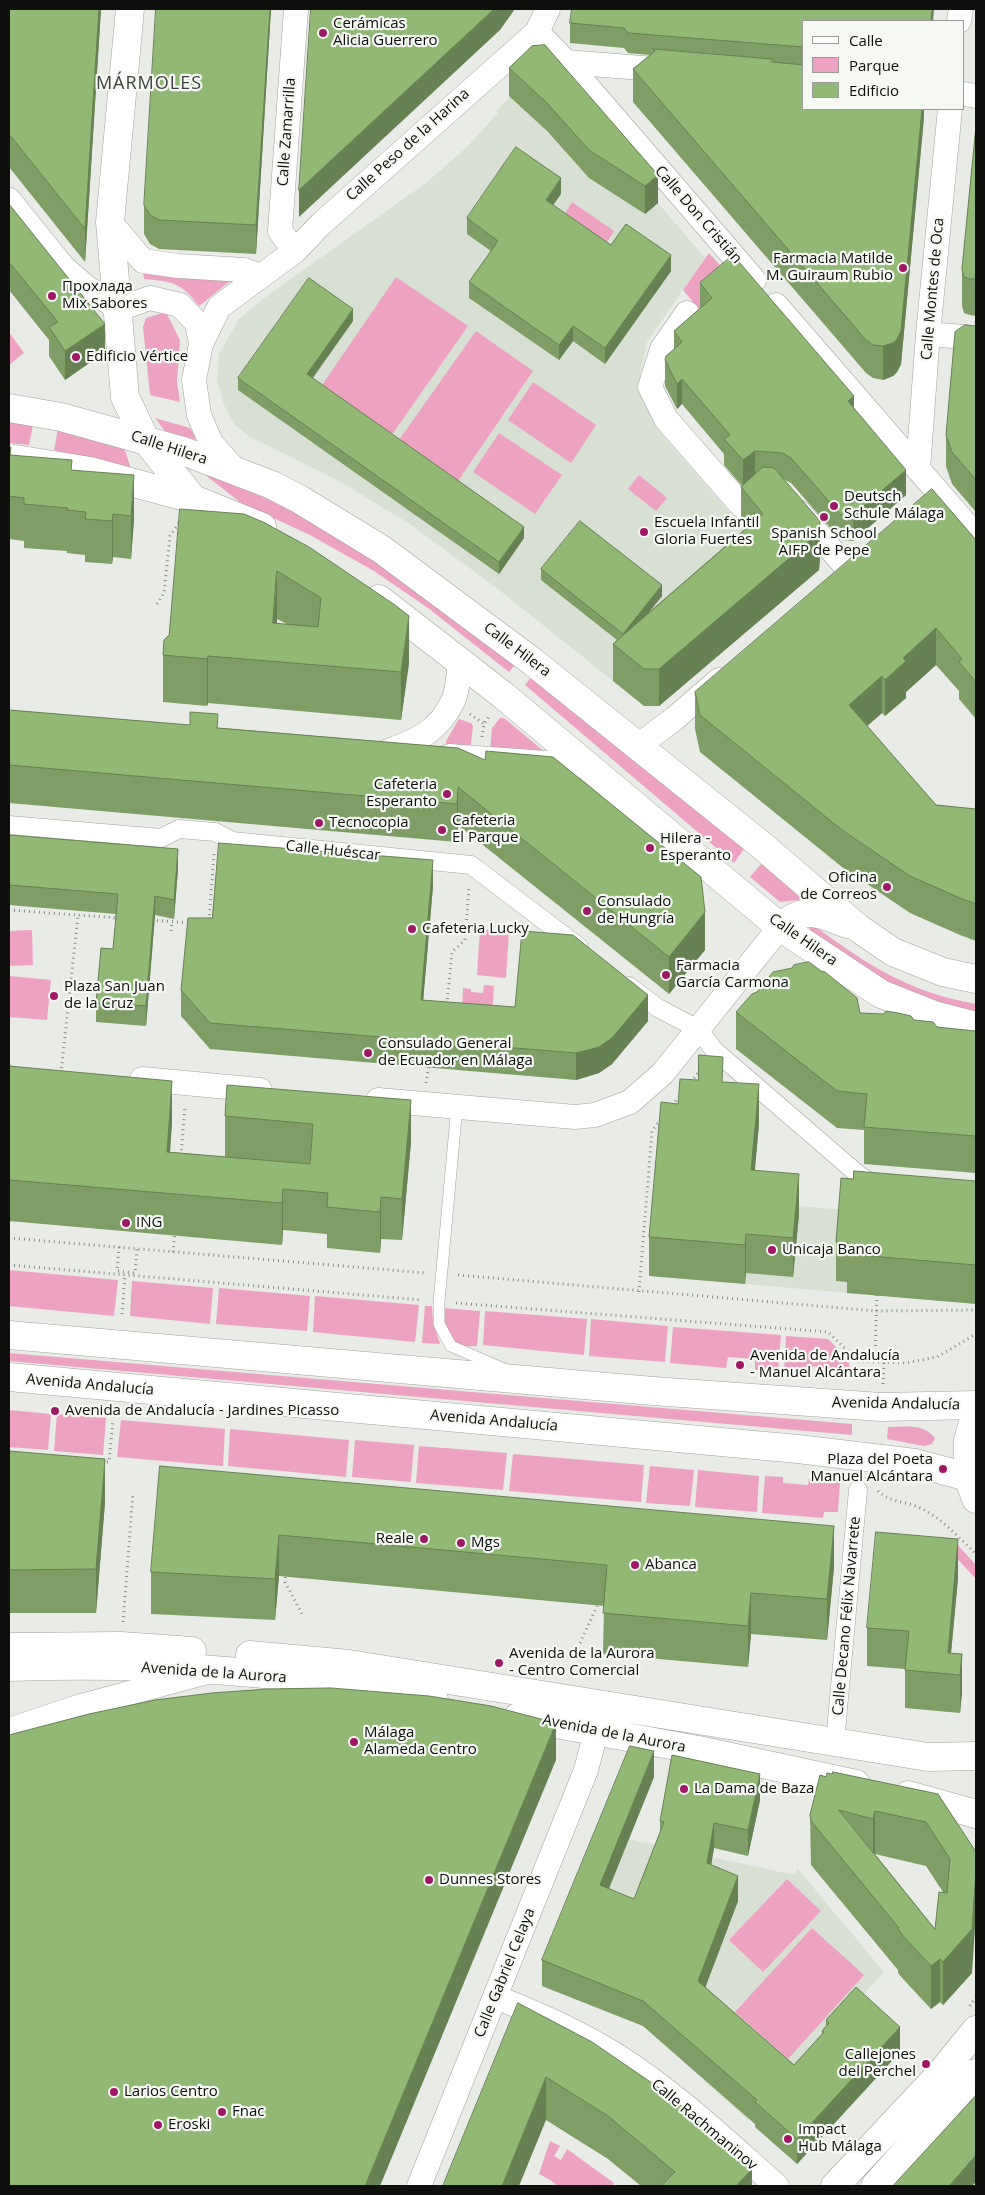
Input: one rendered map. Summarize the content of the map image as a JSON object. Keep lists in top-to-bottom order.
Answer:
{
  "streets": {
    "main road": ["Calle Hilera", "Avenida Andalucía", "Avenida de la Aurora"],
    "street": [
      "Calle Zamarrilla",
      "Calle Peso de la Harina",
      "Calle Don Cristián",
      "Calle Montes de Oca",
      "Calle Huéscar",
      "Calle Decano Félix Navarrete",
      "Calle Gabriel Celaya",
      "Calle Rachmaninov"
    ]
  },
  "crossings": [
    ["Calle Zamarrilla", "Calle Peso de la Harina"],
    ["Calle Peso de la Harina", "Calle Don Cristián"],
    ["Calle Peso de la Harina", "Calle Hilera"],
    ["Calle Don Cristián", "Calle Montes de Oca"],
    ["Calle Decano Félix Navarrete", "Avenida de la Aurora"],
    ["Avenida de la Aurora", "Calle Gabriel Celaya"],
    ["Calle Gabriel Celaya", "Calle Rachmaninov"]
  ],
  "districts": ["MÁRMOLES"],
  "places": [
    "Cerámicas Alicia Guerrero",
    "Farmacia Matilde M. Guiraum Rubio",
    "Прохлада Mix Sabores",
    "Edificio Vértice",
    "Deutsch Schule Málaga",
    "Spanish School AIFP de Pepe",
    "Escuela Infantil Gloria Fuertes",
    "Cafeteria Esperanto",
    "Tecnocopia",
    "Cafeteria El Parque",
    "Hilera - Esperanto",
    "Oficina de Correos",
    "Consulado de Hungría",
    "Cafeteria Lucky",
    "Farmacia García Carmona",
    "Plaza San Juan de la Cruz",
    "Consulado General de Ecuador en Málaga",
    "ING",
    "Unicaja Banco",
    "Avenida de Andalucía - Manuel Alcántara",
    "Avenida de Andalucía - Jardines Picasso",
    "Plaza del Poeta Manuel Alcántara",
    "Reale",
    "Mgs",
    "Abanca",
    "Avenida de la Aurora - Centro Comercial",
    "Málaga Alameda Centro",
    "La Dama de Baza",
    "Dunnes Stores",
    "Callejones del Perchel",
    "Larios Centro",
    "Fnac",
    "Eroski",
    "Impact Hub Málaga"
  ],
  "legend": ["Calle", "Parque", "Edificio"]
}
